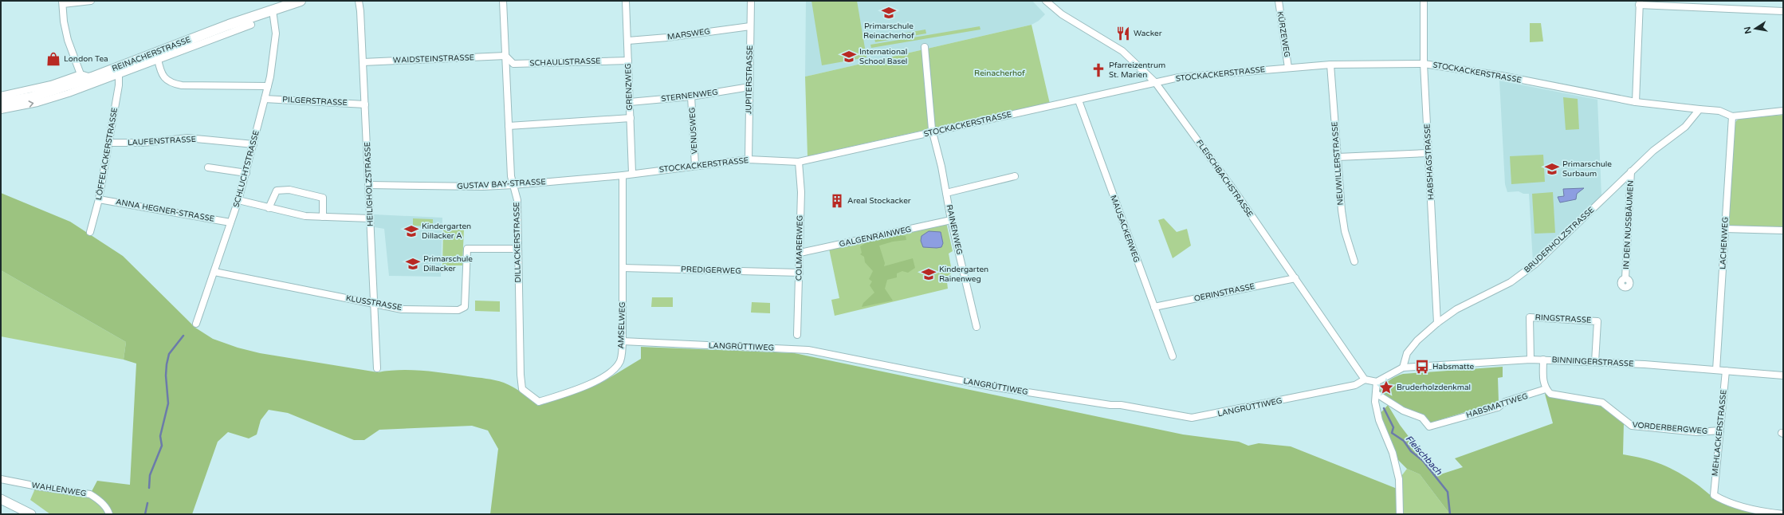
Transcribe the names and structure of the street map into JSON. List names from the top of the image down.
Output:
{
  "streets": {
    "main road": ["REINACHERSTRASSE"],
    "street": [
      "MARSWEG",
      "KÜRZEWEG",
      "WAIDSTEINSTRASSE",
      "SCHAULISTRASSE",
      "STOCKACKERSTRASSE",
      "JUPITERSTRASSE",
      "GRENZWEG",
      "STERNENWEG",
      "PILGERSTRASSE",
      "VENUSWEG",
      "LAUFENSTRASSE",
      "LÖFFELACKERSTRASSE",
      "HABSHAGSTRASSE",
      "NEUWILLERSTRASSE",
      "SCHLUCHTSTRASSE",
      "FLEISCHBACHSTRASSE",
      "HEILIGHOLZSTRASSE",
      "GUSTAV BAY-STRASSE",
      "ANNA HEGNER-STRASSE",
      "IN DEN NUSSBÄUMEN",
      "MAUSACKERWEG",
      "RAINENWEG",
      "GALGENRAINWEG",
      "BRUDERHOLZSTRASSE",
      "DILLACKERSTRASSE",
      "LACHENWEG",
      "COLMARERWEG",
      "PREDIGERWEG",
      "OERINSTRASSE",
      "KLUSSTRASSE",
      "RINGSTRASSE",
      "AMSELWEG",
      "LANGRÜTTIWEG",
      "BINNINGERSTRASSE",
      "HABSMATTWEG",
      "VORDERBERGWEG",
      "MEHLACKERSTRASSE",
      "WAHLENWEG"
    ]
  },
  "crossings": [
    ["MARSWEG", "JUPITERSTRASSE"],
    ["MARSWEG", "GRENZWEG"],
    ["KÜRZEWEG", "STOCKACKERSTRASSE"],
    ["REINACHERSTRASSE", "SCHLUCHTSTRASSE"],
    ["WAIDSTEINSTRASSE", "SCHAULISTRASSE"],
    ["WAIDSTEINSTRASSE", "HEILIGHOLZSTRASSE"],
    ["WAIDSTEINSTRASSE", "DILLACKERSTRASSE"],
    ["SCHAULISTRASSE", "GRENZWEG"],
    ["SCHAULISTRASSE", "DILLACKERSTRASSE"],
    ["STOCKACKERSTRASSE", "JUPITERSTRASSE"],
    ["STOCKACKERSTRASSE", "GRENZWEG"],
    ["STOCKACKERSTRASSE", "VENUSWEG"],
    ["STOCKACKERSTRASSE", "HABSHAGSTRASSE"],
    ["STOCKACKERSTRASSE", "NEUWILLERSTRASSE"],
    ["STOCKACKERSTRASSE", "FLEISCHBACHSTRASSE"],
    ["STOCKACKERSTRASSE", "GUSTAV BAY-STRASSE"],
    ["STOCKACKERSTRASSE", "MAUSACKERWEG"],
    ["STOCKACKERSTRASSE", "RAINENWEG"],
    ["STOCKACKERSTRASSE", "BRUDERHOLZSTRASSE"],
    ["STOCKACKERSTRASSE", "COLMARERWEG"],
    ["JUPITERSTRASSE", "STERNENWEG"],
    ["GRENZWEG", "STERNENWEG"],
    ["GRENZWEG", "GUSTAV BAY-STRASSE"],
    ["STERNENWEG", "VENUSWEG"],
    ["PILGERSTRASSE", "SCHLUCHTSTRASSE"],
    ["PILGERSTRASSE", "HEILIGHOLZSTRASSE"],
    ["LAUFENSTRASSE", "LÖFFELACKERSTRASSE"],
    ["LAUFENSTRASSE", "SCHLUCHTSTRASSE"],
    ["LÖFFELACKERSTRASSE", "ANNA HEGNER-STRASSE"],
    ["HABSHAGSTRASSE", "BRUDERHOLZSTRASSE"],
    ["SCHLUCHTSTRASSE", "ANNA HEGNER-STRASSE"],
    ["SCHLUCHTSTRASSE", "KLUSSTRASSE"],
    ["FLEISCHBACHSTRASSE", "OERINSTRASSE"],
    ["FLEISCHBACHSTRASSE", "LANGRÜTTIWEG"],
    ["HEILIGHOLZSTRASSE", "GUSTAV BAY-STRASSE"],
    ["HEILIGHOLZSTRASSE", "KLUSSTRASSE"],
    ["GUSTAV BAY-STRASSE", "DILLACKERSTRASSE"],
    ["GUSTAV BAY-STRASSE", "AMSELWEG"],
    ["IN DEN NUSSBÄUMEN", "BRUDERHOLZSTRASSE"],
    ["MAUSACKERWEG", "OERINSTRASSE"],
    ["RAINENWEG", "GALGENRAINWEG"],
    ["GALGENRAINWEG", "COLMARERWEG"],
    ["BRUDERHOLZSTRASSE", "BINNINGERSTRASSE"],
    ["DILLACKERSTRASSE", "KLUSSTRASSE"],
    ["DILLACKERSTRASSE", "AMSELWEG"],
    ["LACHENWEG", "BINNINGERSTRASSE"],
    ["COLMARERWEG", "PREDIGERWEG"],
    ["PREDIGERWEG", "AMSELWEG"],
    ["RINGSTRASSE", "BINNINGERSTRASSE"],
    ["AMSELWEG", "LANGRÜTTIWEG"],
    ["BINNINGERSTRASSE", "MEHLACKERSTRASSE"],
    ["HABSMATTWEG", "VORDERBERGWEG"],
    ["VORDERBERGWEG", "MEHLACKERSTRASSE"]
  ],
  "water": ["Fleischbach"],
  "parks": ["Reinacherhof"],
  "places": {
    "school or university": [
      "Primarschule Reinacherhof",
      "International School Basel",
      "Primarschule Surbaum",
      "Kindergarten Dillacker A",
      "Primarschule Dillacker",
      "Kindergarten Rainenweg"
    ],
    "restaurant": ["Wacker"],
    "shop": ["London Tea"],
    "church": ["Pfarreizentrum St. Marien"],
    "building": ["Areal Stockacker"],
    "bus stop": ["Habsmatte"],
    "place": ["Bruderholzdenkmal"]
  },
  "north": "left"
}
